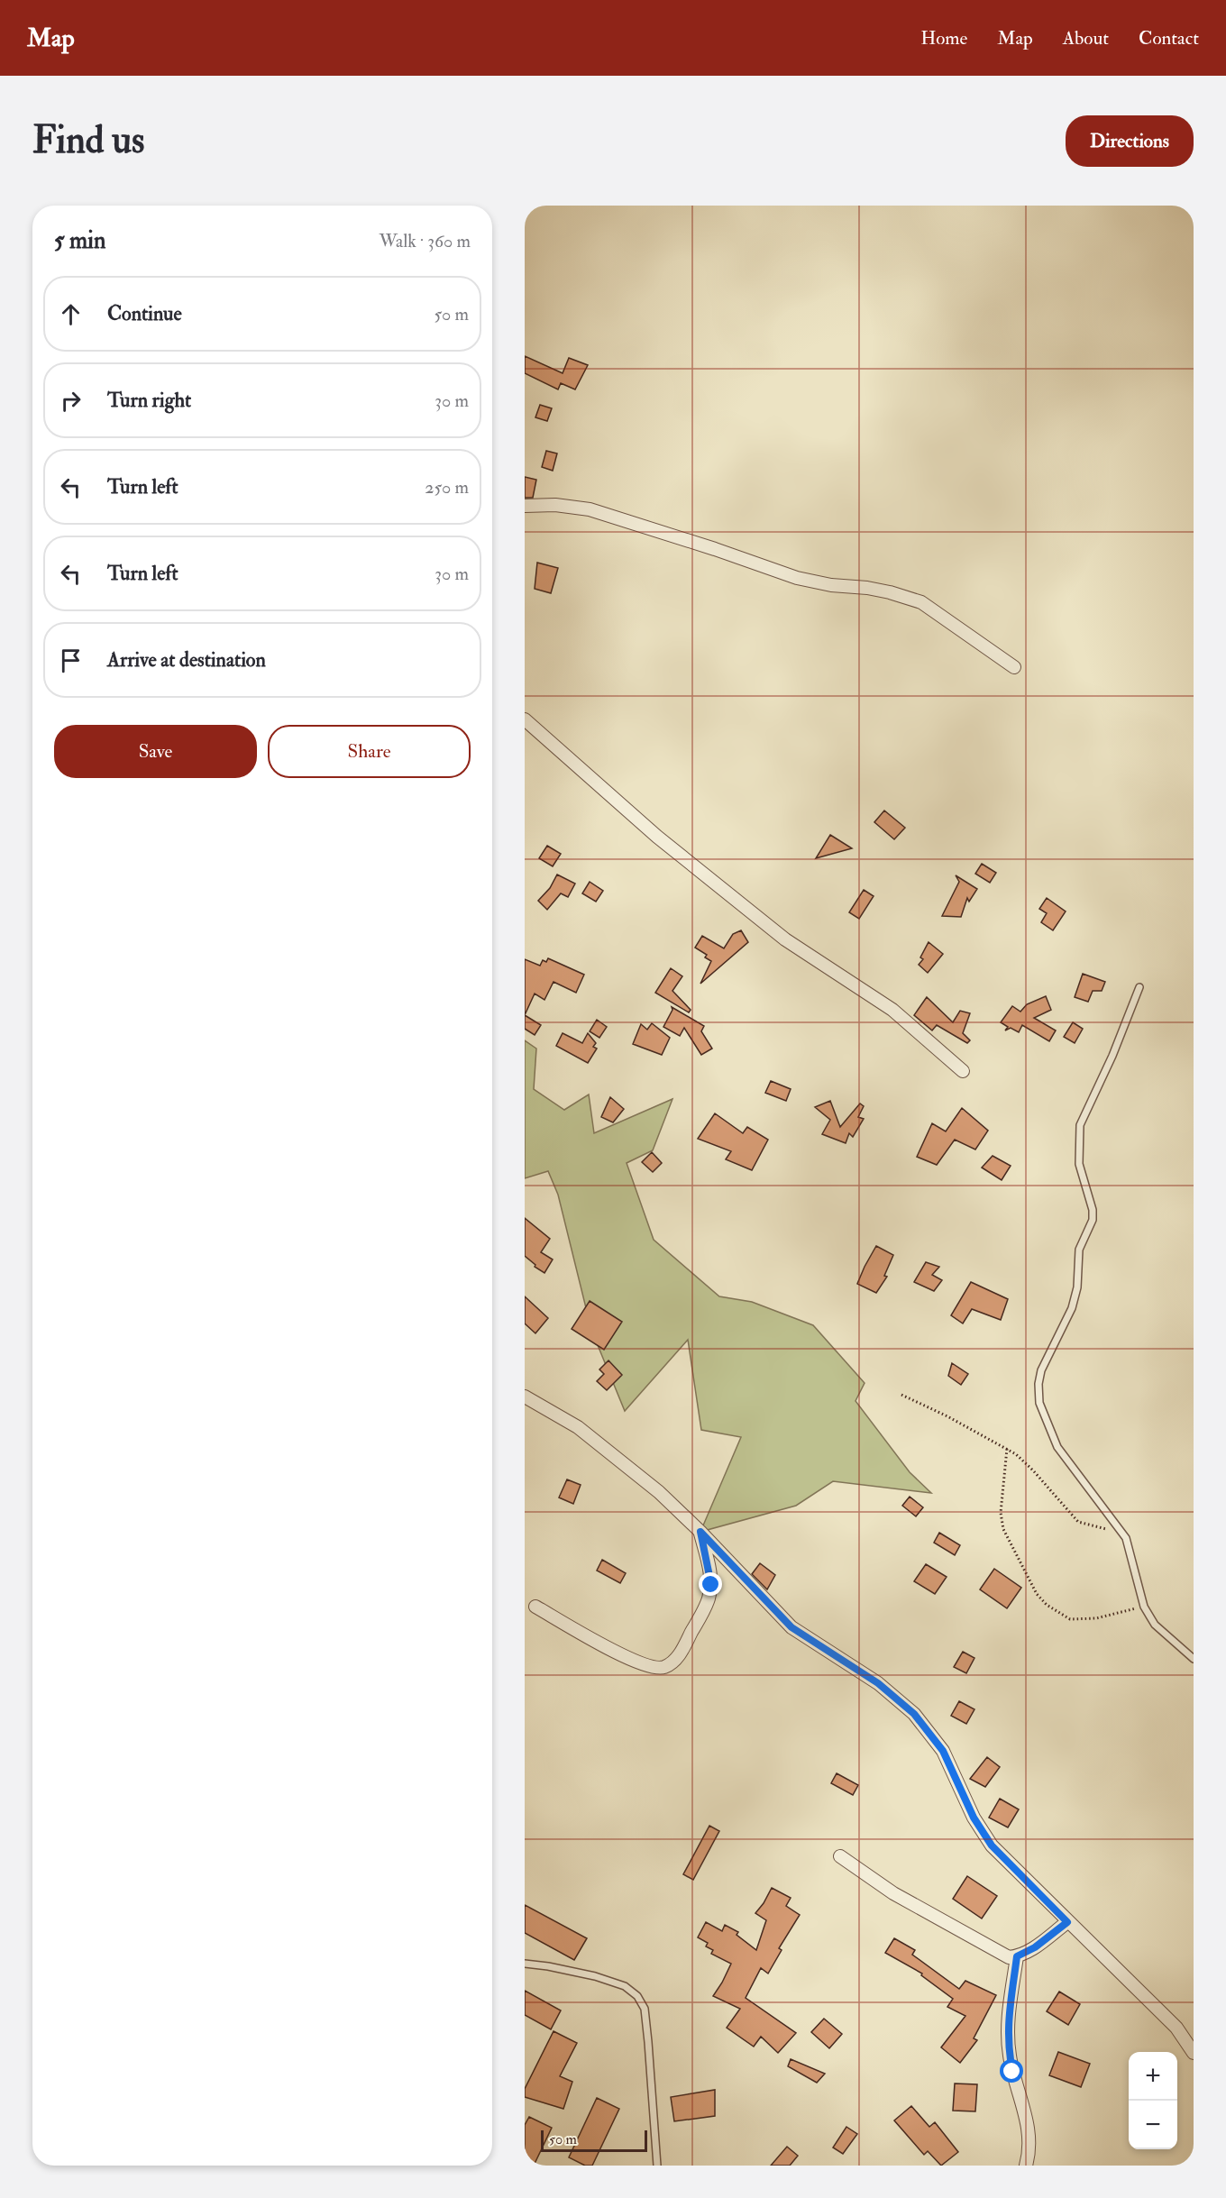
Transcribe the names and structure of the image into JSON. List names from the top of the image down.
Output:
{
  "scale_bar": "50 m",
  "page": {
    "header": "Map",
    "nav": [
      "Home",
      "Map",
      "About",
      "Contact"
    ],
    "buttons": [
      "Directions",
      ["Save", "Share"]
    ],
    "title": "Find us",
    "heading": ["5 min", "Walk · 360 m"],
    "list": [
      ["Continue", "50 m"],
      ["Turn right", "30 m"],
      ["Turn left", "250 m"],
      ["Turn left", "30 m"],
      "Arrive at destination"
    ],
    "map_buttons": ["+", "−"],
    "scale": "50 m"
  }
}
